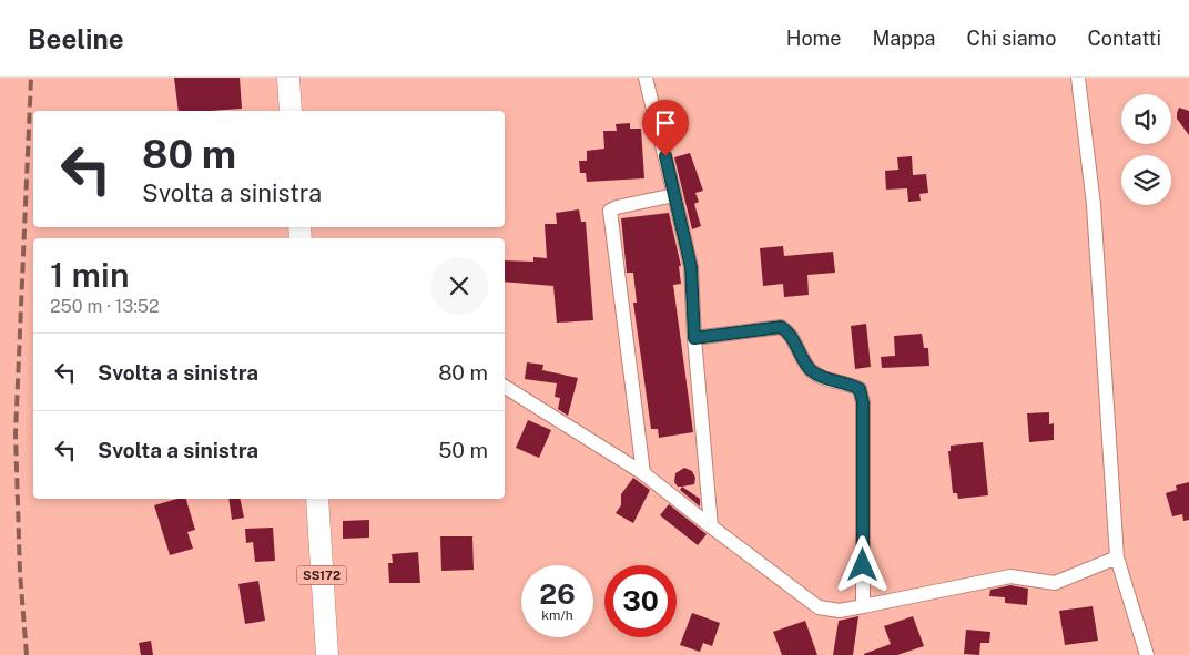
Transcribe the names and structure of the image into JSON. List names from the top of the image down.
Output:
{
  "streets": {
    "main road": ["SS172"]
  },
  "page": {
    "header": "Beeline",
    "nav": [
      "Home",
      "Mappa",
      "Chi siamo",
      "Contatti"
    ],
    "turn": ["80 m", "Svolta a sinistra"],
    "heading": ["1 min", "250 m · 13:52"],
    "list": [
      {
        "name": "Svolta a sinistra",
        "value": "80 m"
      },
      {
        "name": "Svolta a sinistra",
        "value": "50 m"
      }
    ],
    "speed": "26 km/h",
    "limit": "30"
  }
}
